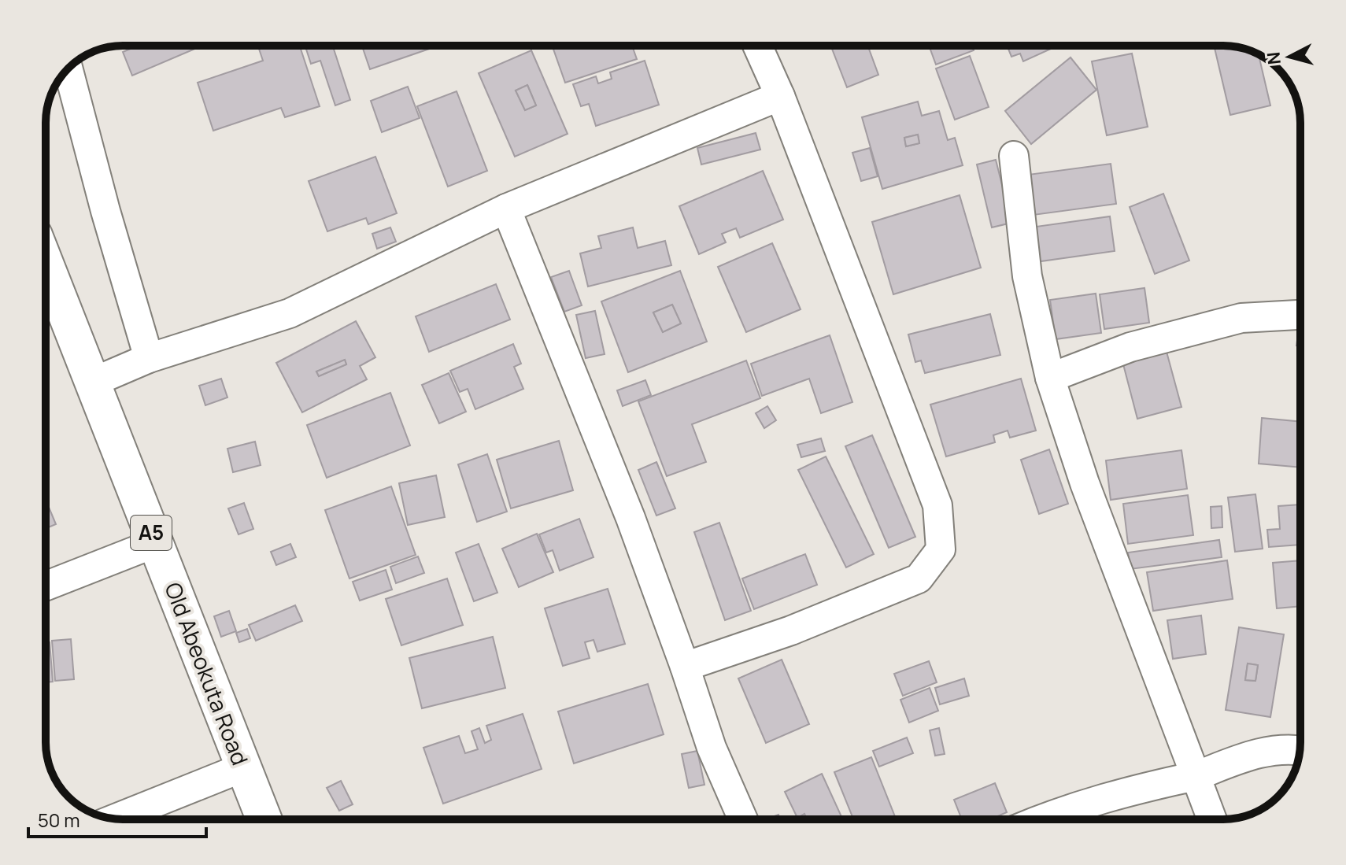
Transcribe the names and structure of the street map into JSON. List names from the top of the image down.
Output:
{
  "streets": {
    "highway": ["A5", "Old Abeokuta Road"]
  },
  "scale_bar": "50 m",
  "north": "left"
}
